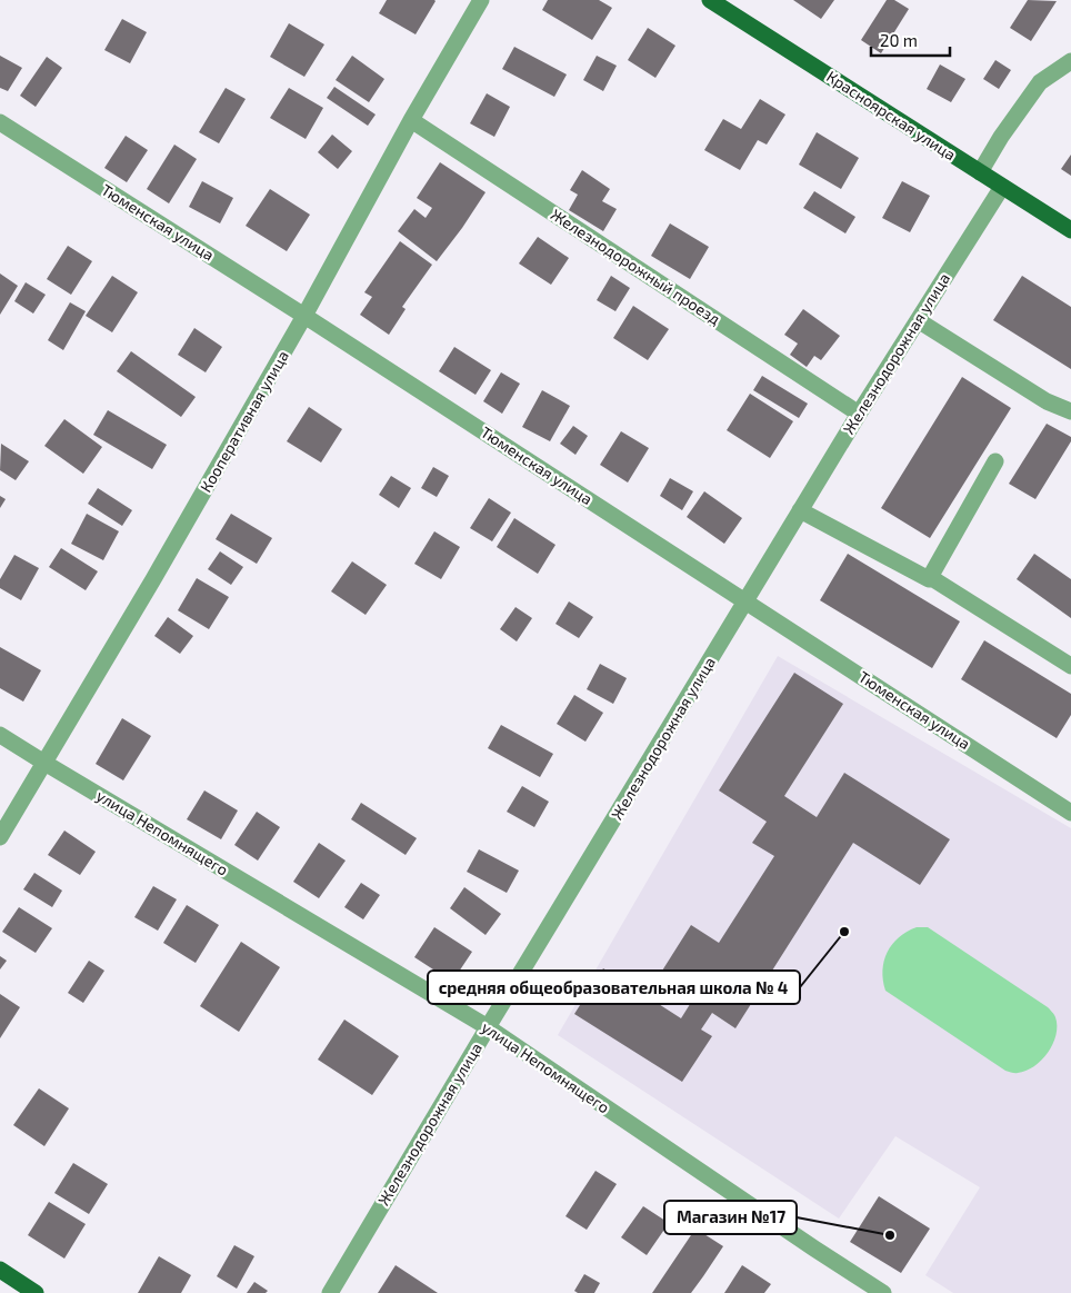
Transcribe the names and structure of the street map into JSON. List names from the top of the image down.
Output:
{
  "streets": {
    "main road": ["Красноярская улица"],
    "street": [
      "Тюменская улица",
      "Железнодорожный проезд",
      "Железнодорожная улица",
      "Кооперативная улица",
      "улица Непомнящего"
    ]
  },
  "crossings": [
    ["Красноярская улица", "Железнодорожная улица"],
    ["Тюменская улица", "Железнодорожная улица"],
    ["Тюменская улица", "Кооперативная улица"],
    ["Железнодорожный проезд", "Железнодорожная улица"],
    ["Железнодорожный проезд", "Кооперативная улица"],
    ["Железнодорожная улица", "улица Непомнящего"],
    ["Кооперативная улица", "улица Непомнящего"]
  ],
  "places": ["средняя общеобразовательная школа № 4", "Магазин №17"],
  "scale_bar": "20 m"
}
